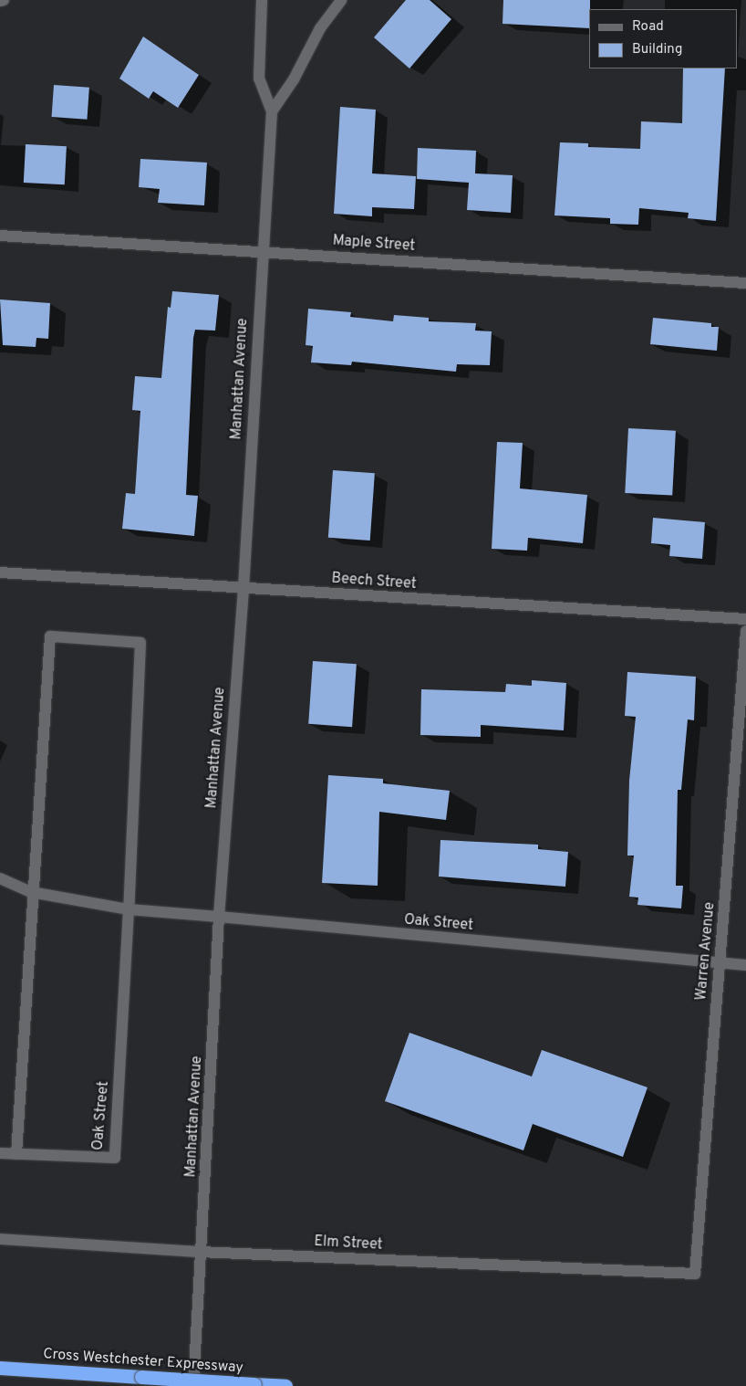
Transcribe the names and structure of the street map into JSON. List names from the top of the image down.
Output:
{
  "streets": {
    "highway": ["Cross Westchester Expressway"],
    "street": [
      "Maple Street",
      "Manhattan Avenue",
      "Beech Street",
      "Oak Street",
      "Warren Avenue",
      "Elm Street"
    ]
  },
  "crossings": [
    ["Maple Street", "Manhattan Avenue"],
    ["Manhattan Avenue", "Beech Street"],
    ["Manhattan Avenue", "Oak Street"],
    ["Manhattan Avenue", "Elm Street"],
    ["Oak Street", "Warren Avenue"],
    ["Warren Avenue", "Elm Street"]
  ],
  "legend": ["Road", "Building"]
}
